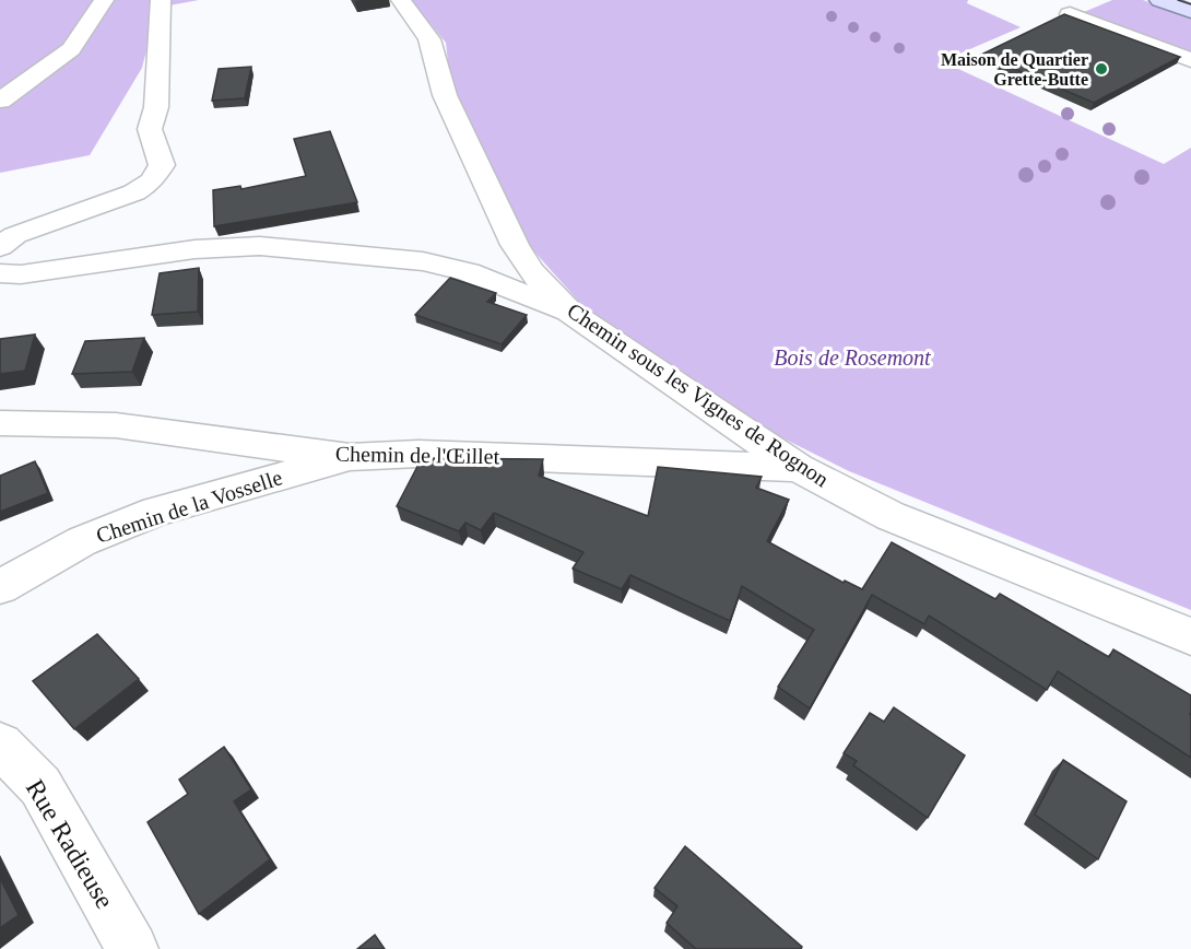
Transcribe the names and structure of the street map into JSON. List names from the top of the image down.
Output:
{
  "streets": {
    "street": [
      "Chemin sous les Vignes de Rognon",
      "Chemin de l'Œillet",
      "Chemin de la Vosselle",
      "Rue Radieuse"
    ]
  },
  "crossings": [
    ["Chemin sous les Vignes de Rognon", "Chemin de l'Œillet"],
    ["Chemin de l'Œillet", "Chemin de la Vosselle"]
  ],
  "parks": ["Bois de Rosemont"],
  "places": ["Maison de Quartier Grette-Butte"]
}
